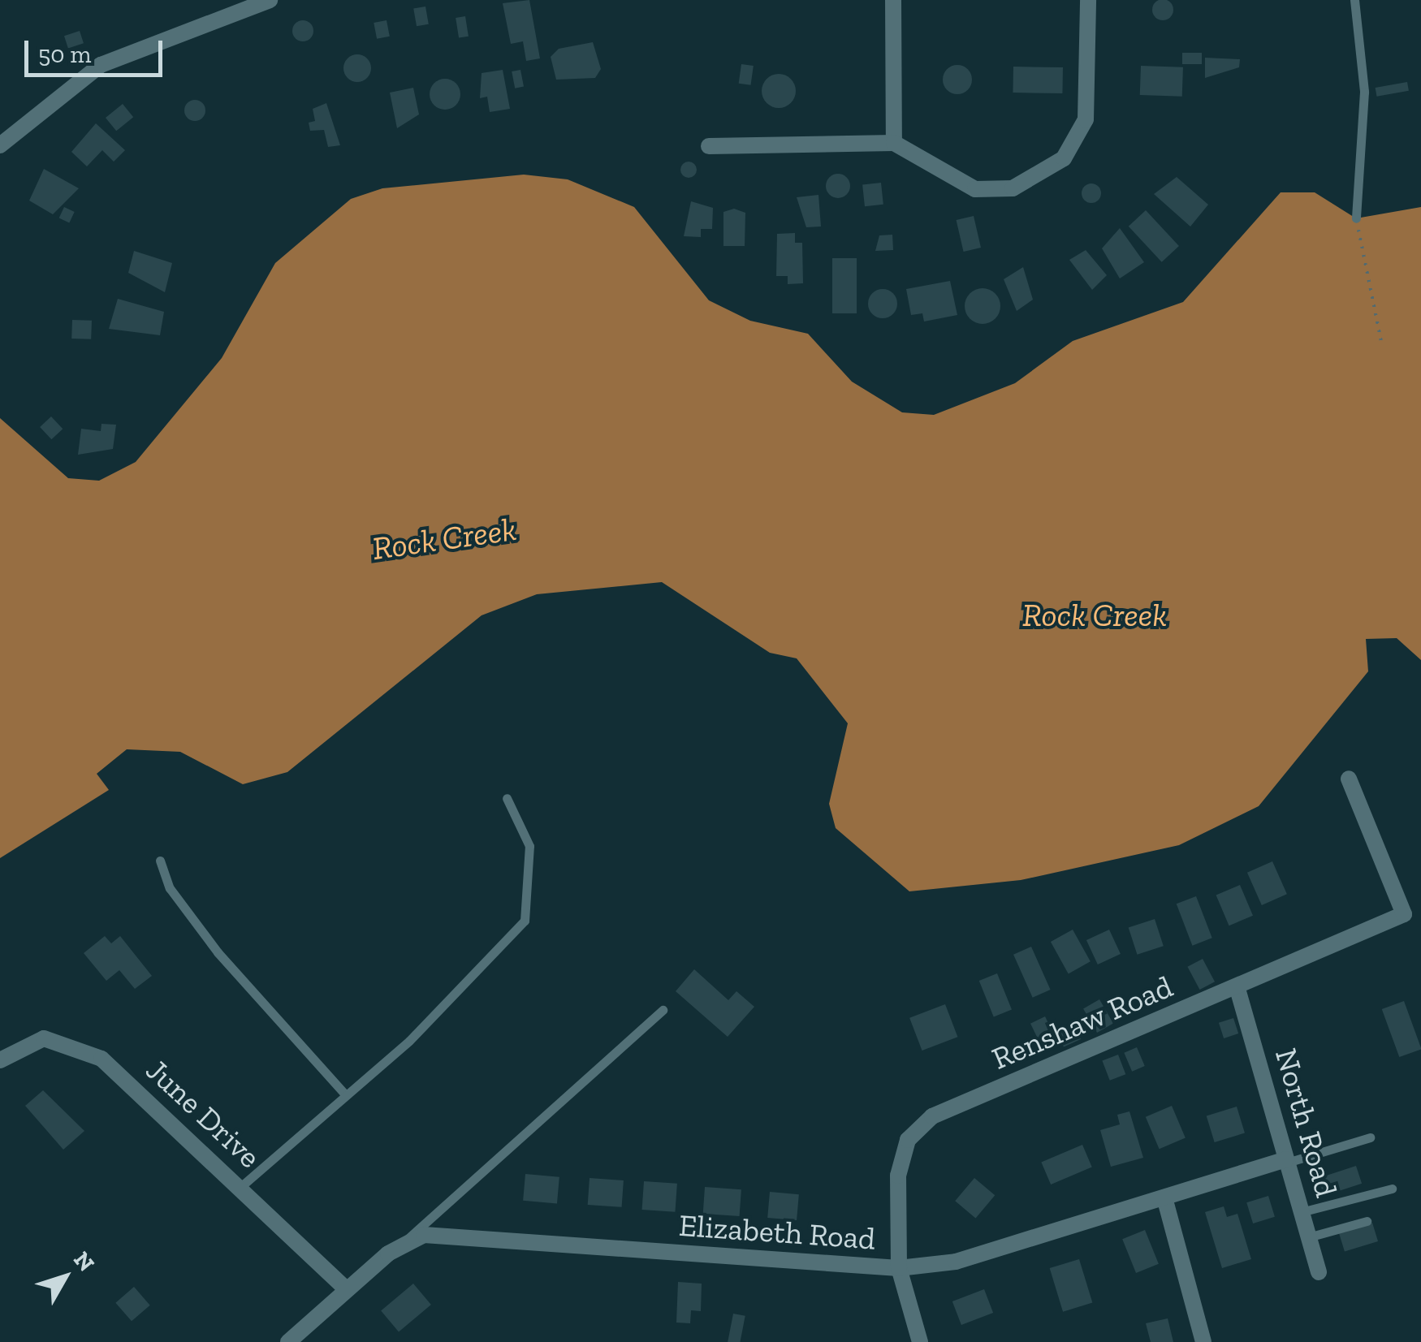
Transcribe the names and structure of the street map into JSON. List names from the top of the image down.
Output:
{
  "streets": {
    "street": [
      "Renshaw Road",
      "June Drive",
      "North Road",
      "Elizabeth Road"
    ]
  },
  "crossings": [
    ["Renshaw Road", "North Road"],
    ["Renshaw Road", "Elizabeth Road"],
    ["North Road", "Elizabeth Road"]
  ],
  "water": ["Rock Creek"],
  "scale_bar": "50 m",
  "north": "top right"
}
